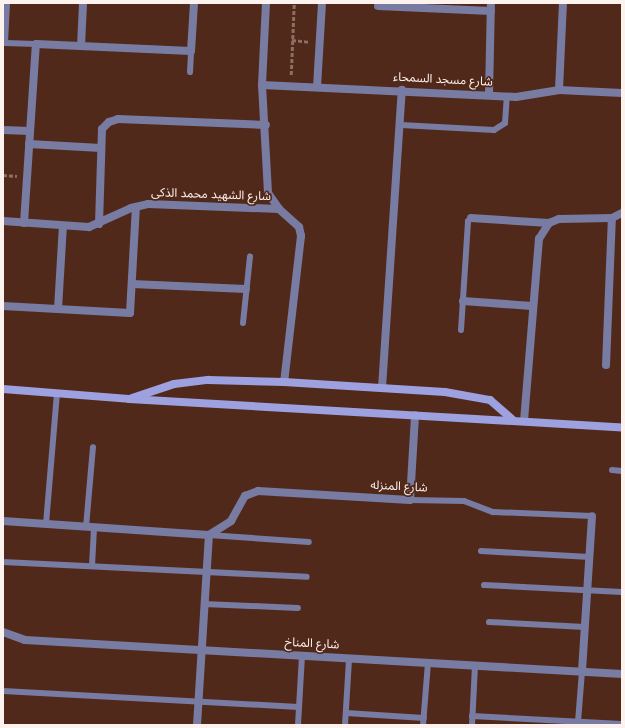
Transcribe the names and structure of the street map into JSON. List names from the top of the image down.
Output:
{
  "streets": {
    "street": [
      "شارع مسجد السمحاء",
      "شارع الشهيد محمد الذكى",
      "شارع المنزله",
      "شارع المناخ"
    ]
  },
  "crossings": [
    ["شارع المنزله", "شارع المناخ"]
  ]
}
